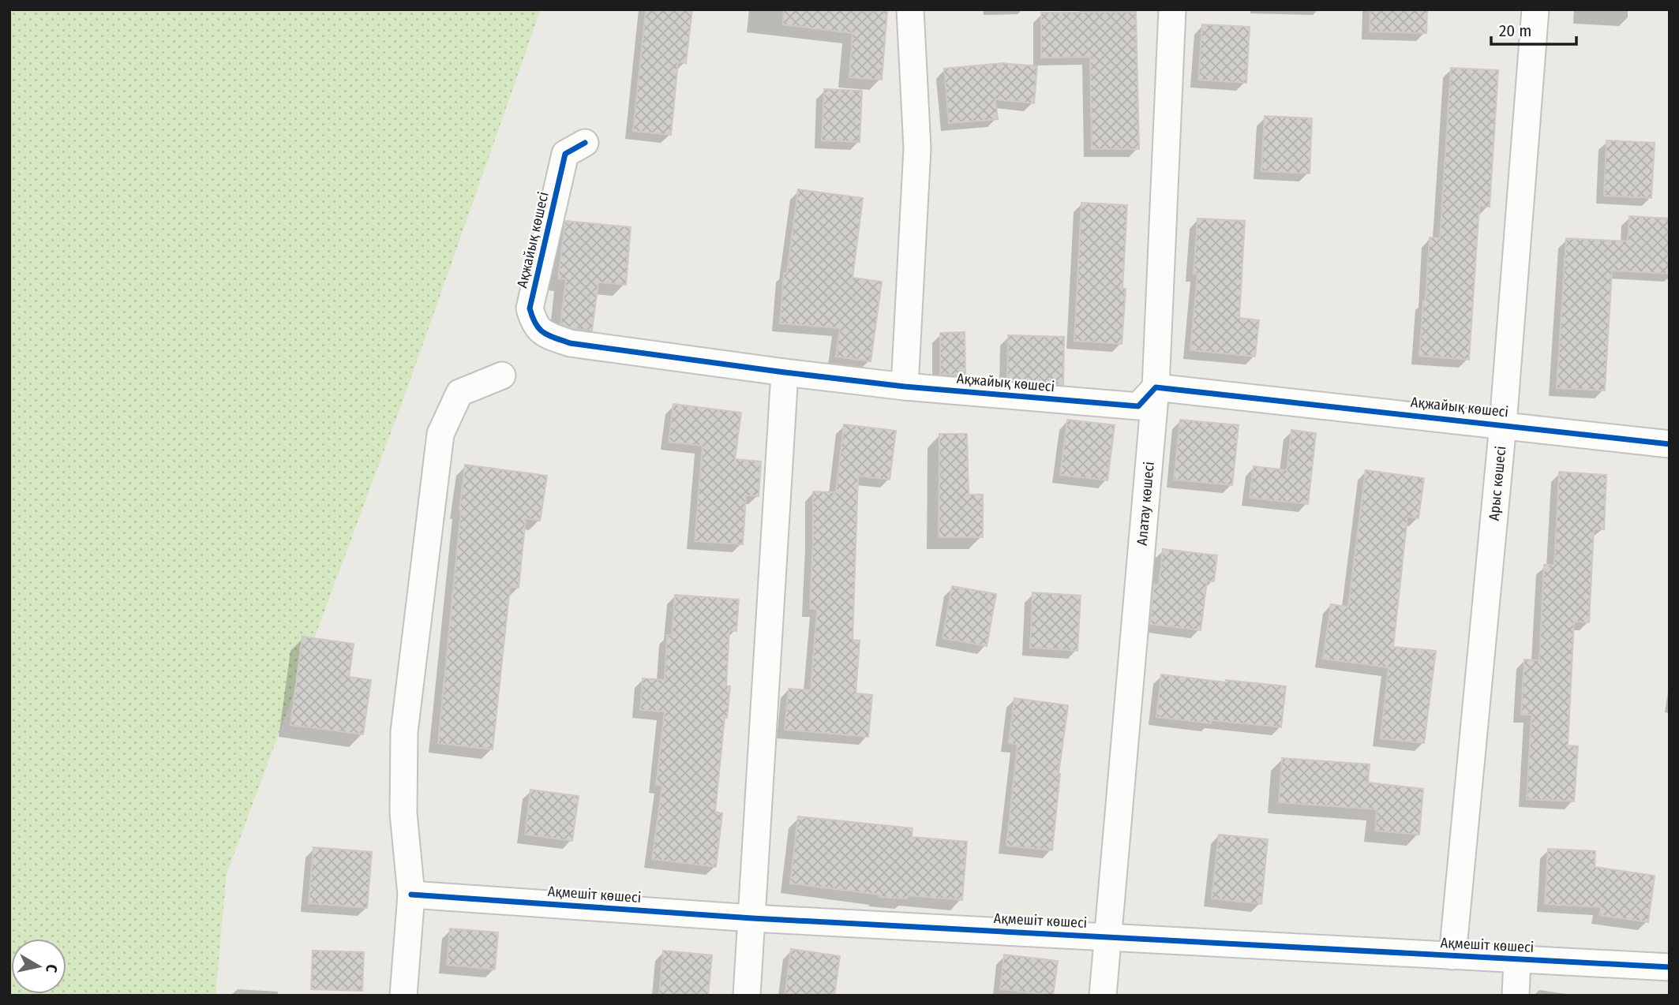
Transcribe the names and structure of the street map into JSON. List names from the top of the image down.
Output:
{
  "streets": {
    "street": [
      "Ақжайық көшесі",
      "Арыс көшесі",
      "Алатау көшесі",
      "Ақмешіт көшесі"
    ]
  },
  "crossings": [
    ["Ақжайық көшесі", "Арыс көшесі"],
    ["Ақжайық көшесі", "Алатау көшесі"],
    ["Арыс көшесі", "Ақмешіт көшесі"],
    ["Алатау көшесі", "Ақмешіт көшесі"]
  ],
  "scale_bar": "20 m",
  "north": "right"
}
